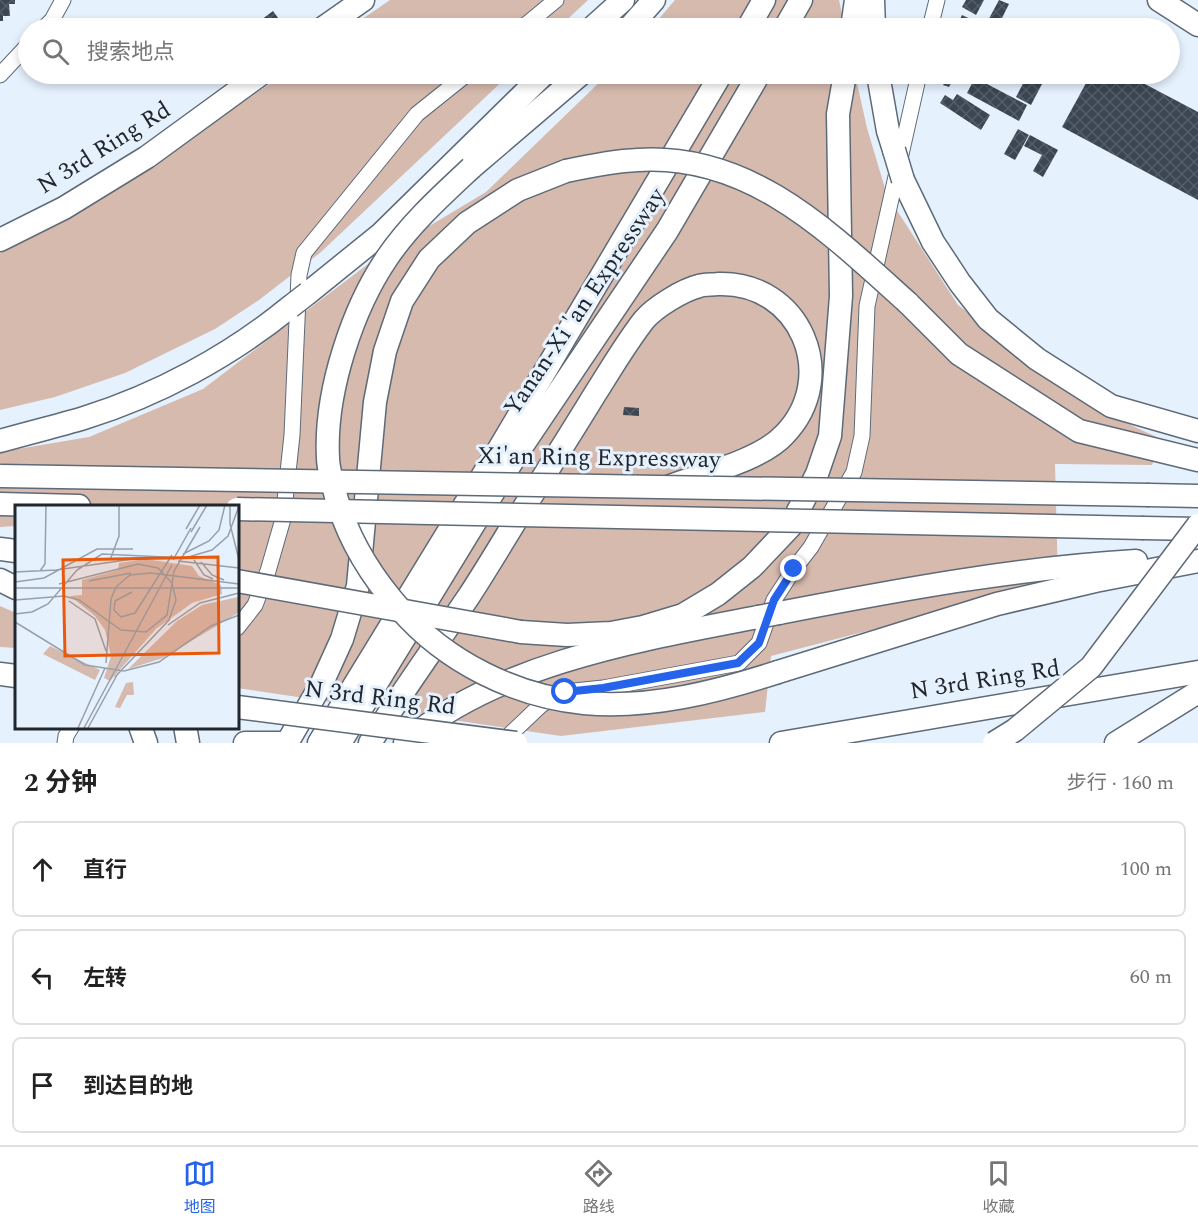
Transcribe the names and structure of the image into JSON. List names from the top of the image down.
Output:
{
  "streets": {
    "highway": ["N 3rd Ring Rd", "Yanan-Xi 'an Expressway", "Xi'an Ring Expressway"]
  },
  "page": {
    "search": "搜索地点",
    "heading": ["2 分钟", "步行 · 160 m"],
    "list": [
      ["直行", "100 m"],
      ["左转", "60 m"],
      "到达目的地"
    ],
    "nav": ["地图", "路线", "收藏"]
  }
}
